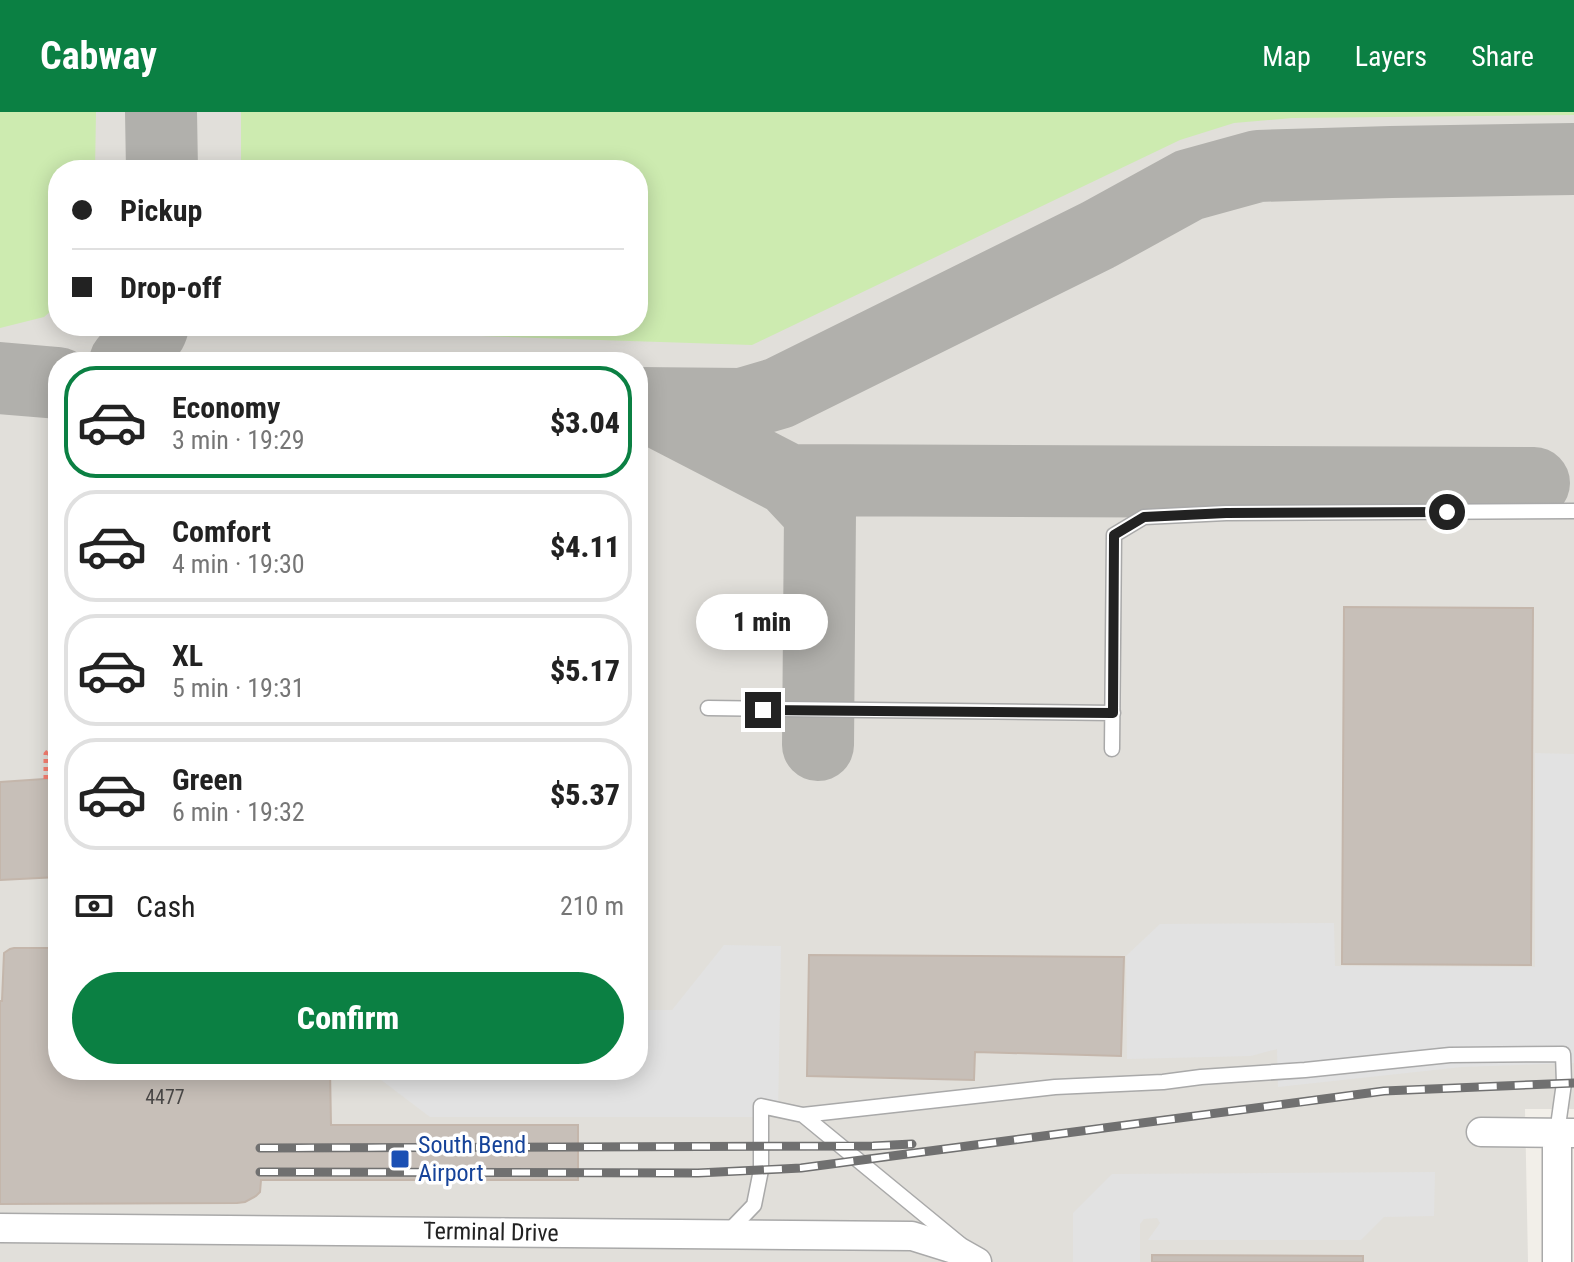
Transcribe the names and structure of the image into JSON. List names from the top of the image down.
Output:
{
  "streets": {
    "street": ["Terminal Drive"]
  },
  "places": {
    "transit": ["South Bend Airport"]
  },
  "house_numbers": ["4477"],
  "page": {
    "header": "Cabway",
    "nav": ["Map", "Layers", "Share"],
    "banner": ["Pickup", "Drop-off"],
    "list": [
      {
        "name": "Economy",
        "note": "3 min · 19:29",
        "value": "$3.04"
      },
      {
        "name": "Comfort",
        "note": "4 min · 19:30",
        "value": "$4.11"
      },
      {
        "name": "XL",
        "note": "5 min · 19:31",
        "value": "$5.17"
      },
      {
        "name": "Green",
        "note": "6 min · 19:32",
        "value": "$5.37"
      }
    ],
    "bubble": "1 min",
    "pay": ["Cash", "210 m"],
    "buttons": "Confirm"
  }
}
